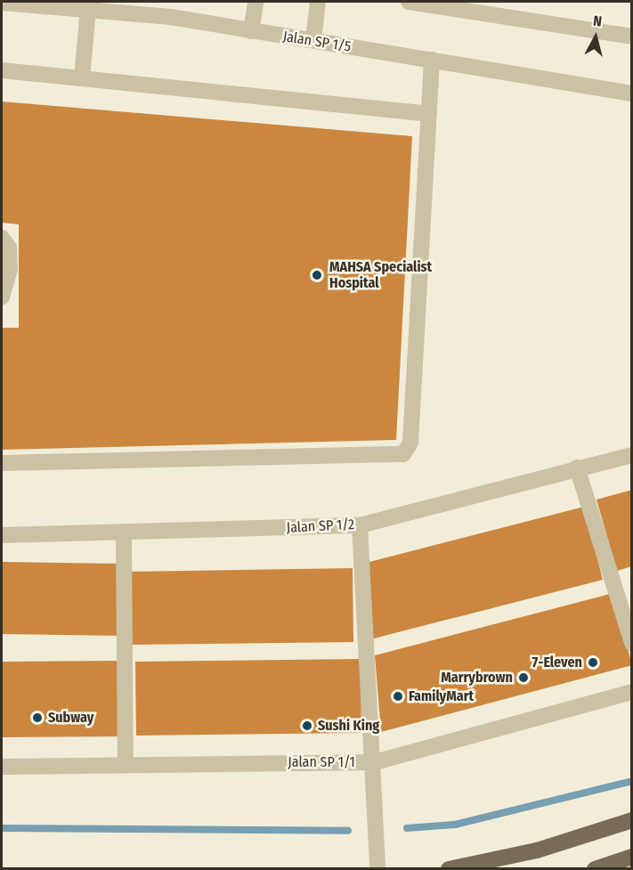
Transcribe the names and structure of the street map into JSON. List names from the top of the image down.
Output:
{
  "streets": {
    "street": ["Jalan SP 1/5", "Jalan SP 1/2", "Jalan SP 1/1"]
  },
  "places": [
    "MAHSA Specialist Hospital",
    "7-Eleven",
    "Marrybrown",
    "FamilyMart",
    "Subway",
    "Sushi King"
  ],
  "north": "top"
}
